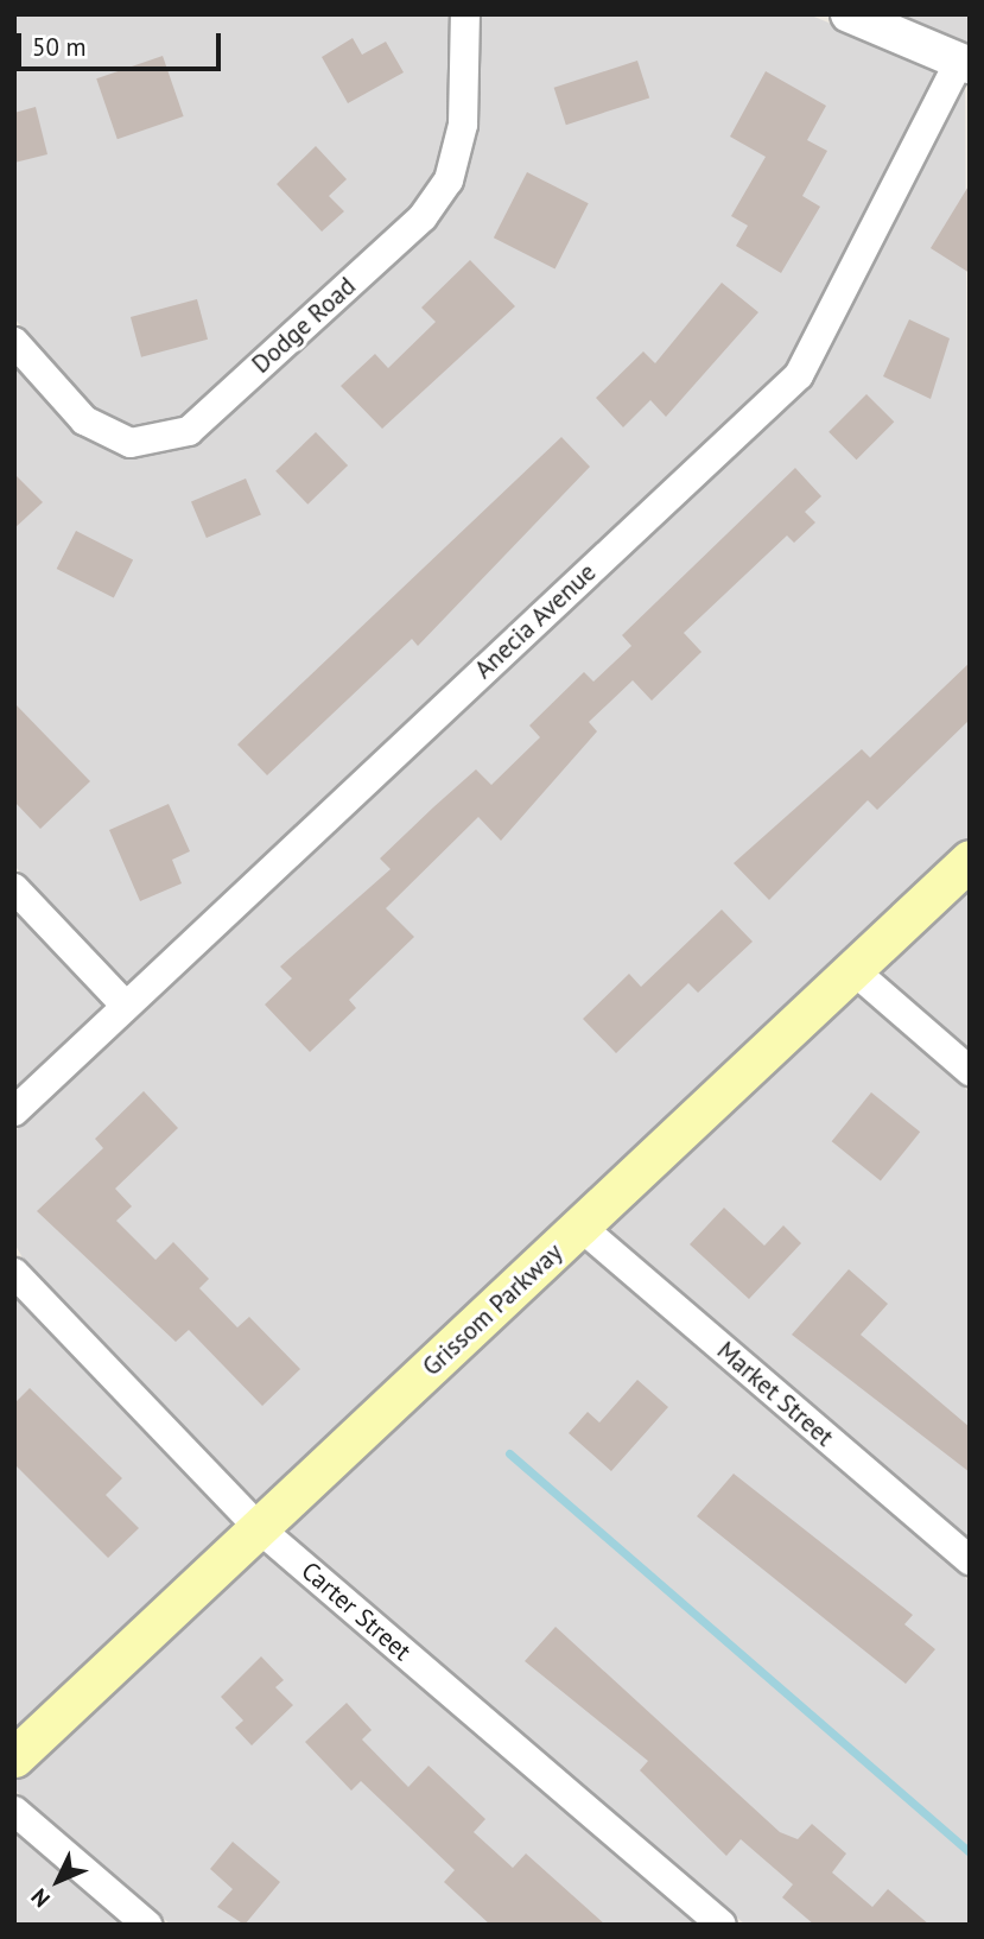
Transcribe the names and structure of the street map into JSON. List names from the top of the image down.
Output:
{
  "streets": {
    "main road": ["Grissom Parkway"],
    "street": [
      "Dodge Road",
      "Anecia Avenue",
      "Market Street",
      "Carter Street"
    ]
  },
  "crossings": [
    ["Grissom Parkway", "Market Street"],
    ["Grissom Parkway", "Carter Street"]
  ],
  "scale_bar": "50 m",
  "north": "bottom left"
}
